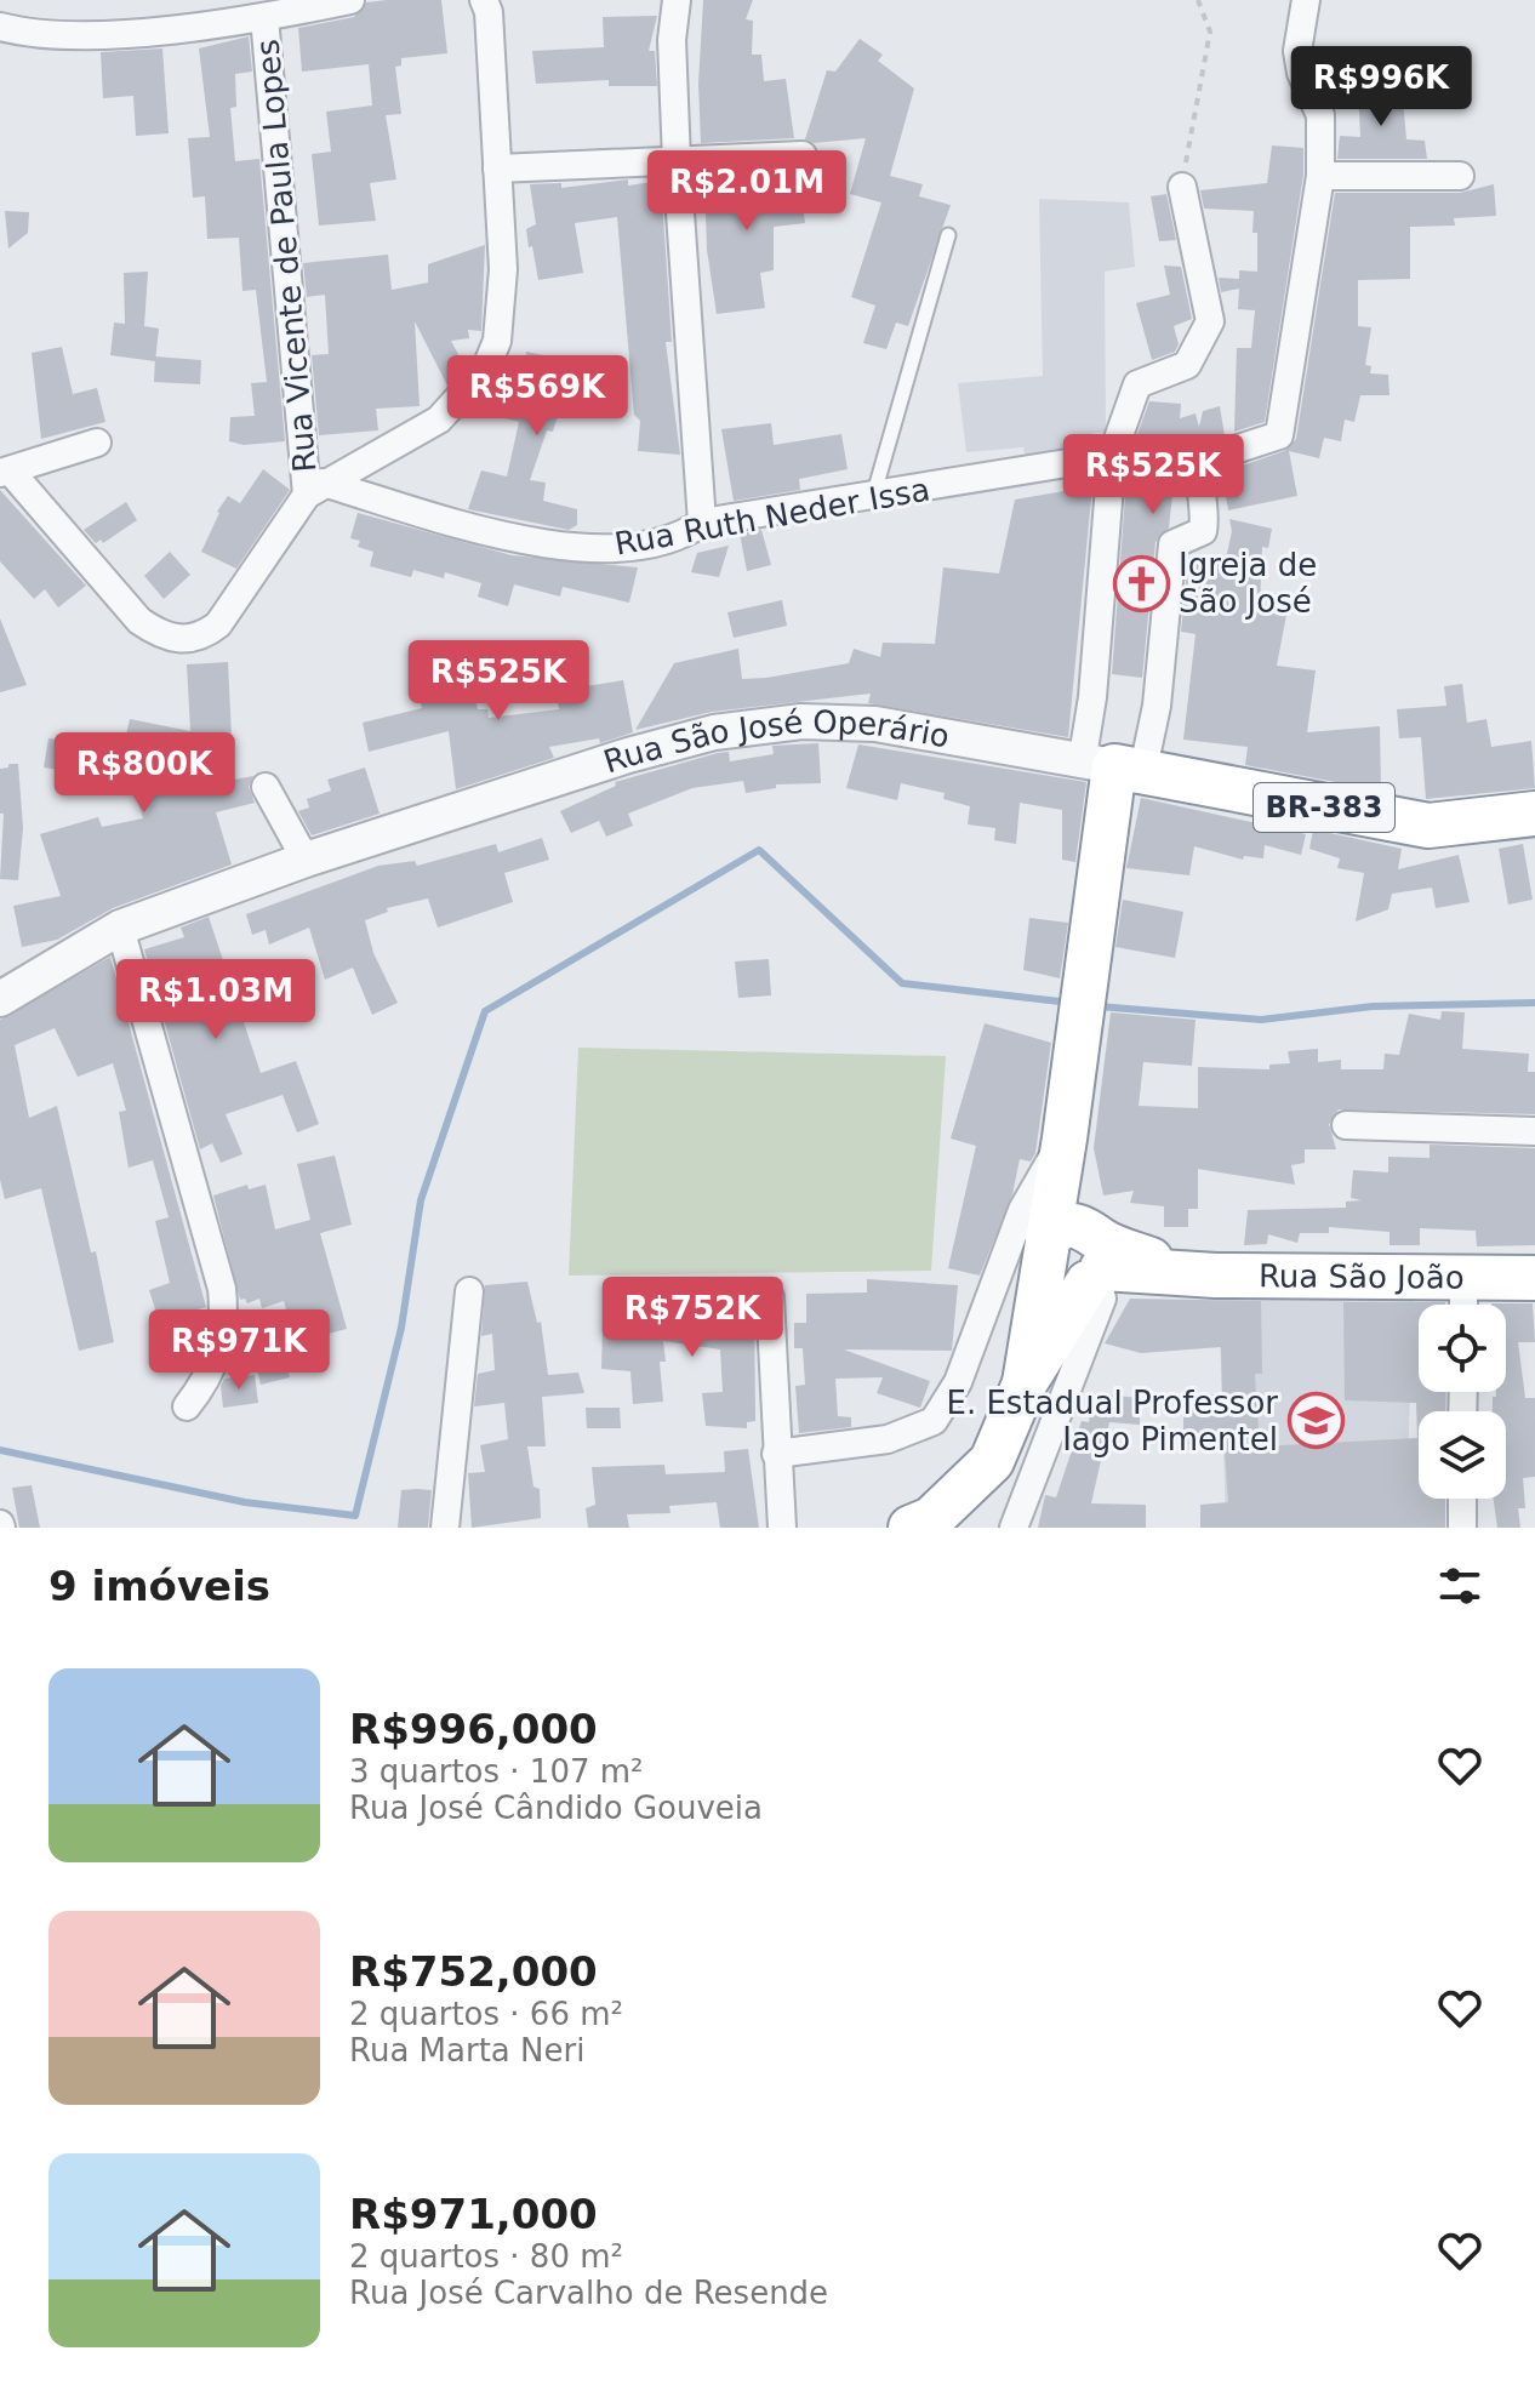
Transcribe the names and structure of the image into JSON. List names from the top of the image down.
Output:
{
  "streets": {
    "highway": ["Rua São José Operário", "BR-383", "Rua São João"],
    "street": ["Rua Vicente de Paula Lopes", "Rua Ruth Neder Issa"]
  },
  "crossings": [
    ["Rua Vicente de Paula Lopes", "Rua Ruth Neder Issa"]
  ],
  "places": {
    "church": ["Igreja de São José"],
    "school or university": ["E. Estadual Professor Iago Pimentel"]
  },
  "page": {
    "price": [
      "R$996K",
      "R$2.01M",
      "R$569K",
      "R$525K",
      "R$525K",
      "R$800K",
      "R$1.03M",
      "R$752K",
      "R$971K"
    ],
    "heading": "9 imóveis",
    "list": [
      {
        "name": "R$996,000",
        "note": "3 quartos · 107 m² · Rua José Cândido Gouveia"
      },
      {
        "name": "R$752,000",
        "note": "2 quartos · 66 m² · Rua Marta Neri"
      },
      {
        "name": "R$971,000",
        "note": "2 quartos · 80 m² · Rua José Carvalho de Resende"
      }
    ]
  }
}
